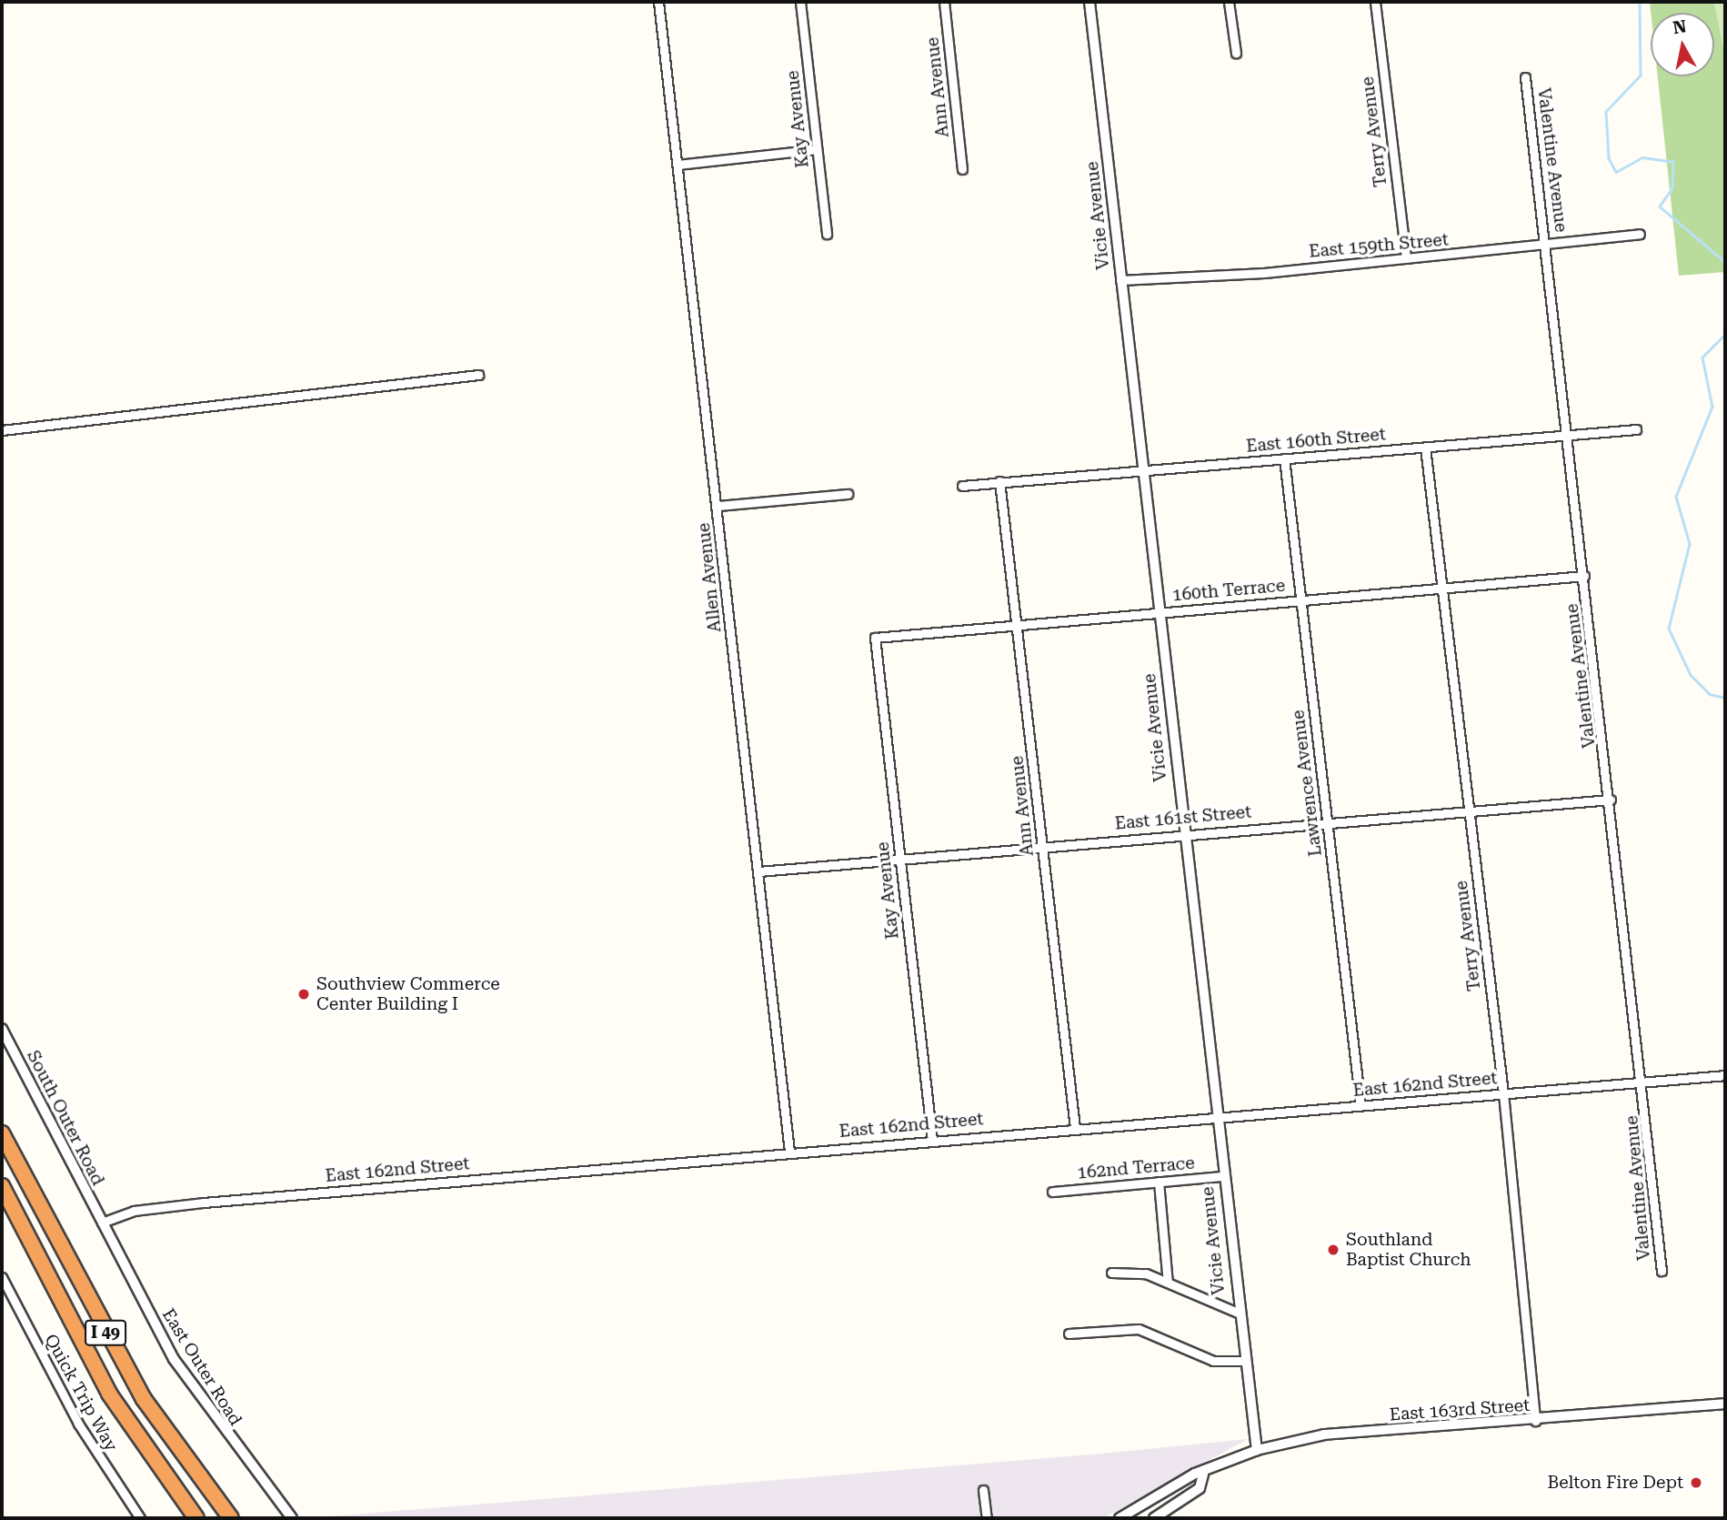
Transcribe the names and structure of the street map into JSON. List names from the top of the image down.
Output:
{
  "streets": {
    "highway": ["I 49"],
    "street": [
      "Ann Avenue",
      "Kay Avenue",
      "Terry Avenue",
      "Valentine Avenue",
      "Vicie Avenue",
      "East 159th Street",
      "East 160th Street",
      "Allen Avenue",
      "160th Terrace",
      "Lawrence Avenue",
      "East 161st Street",
      "East 162nd Street",
      "South Outer Road",
      "162nd Terrace",
      "East Outer Road",
      "Quick Trip Way",
      "East 163rd Street"
    ]
  },
  "crossings": [
    ["Ann Avenue", "East 160th Street"],
    ["Ann Avenue", "160th Terrace"],
    ["Ann Avenue", "East 161st Street"],
    ["Ann Avenue", "East 162nd Street"],
    ["Kay Avenue", "160th Terrace"],
    ["Kay Avenue", "East 161st Street"],
    ["Kay Avenue", "East 162nd Street"],
    ["Terry Avenue", "East 159th Street"],
    ["Terry Avenue", "East 160th Street"],
    ["Terry Avenue", "160th Terrace"],
    ["Terry Avenue", "East 161st Street"],
    ["Terry Avenue", "East 162nd Street"],
    ["Terry Avenue", "East 163rd Street"],
    ["Valentine Avenue", "East 159th Street"],
    ["Valentine Avenue", "East 160th Street"],
    ["Valentine Avenue", "160th Terrace"],
    ["Valentine Avenue", "East 161st Street"],
    ["Valentine Avenue", "East 162nd Street"],
    ["Vicie Avenue", "East 159th Street"],
    ["Vicie Avenue", "East 160th Street"],
    ["Vicie Avenue", "160th Terrace"],
    ["Vicie Avenue", "East 161st Street"],
    ["Vicie Avenue", "East 162nd Street"],
    ["Vicie Avenue", "162nd Terrace"],
    ["Vicie Avenue", "East 163rd Street"],
    ["East 160th Street", "Lawrence Avenue"],
    ["Allen Avenue", "East 161st Street"],
    ["Allen Avenue", "East 162nd Street"],
    ["160th Terrace", "Lawrence Avenue"],
    ["Lawrence Avenue", "East 161st Street"],
    ["Lawrence Avenue", "East 162nd Street"],
    ["East 162nd Street", "South Outer Road"],
    ["East 162nd Street", "East Outer Road"],
    ["South Outer Road", "East Outer Road"]
  ],
  "places": ["Southview Commerce Center Building I", "Southland Baptist Church", "Belton Fire Dept"],
  "north": "top"
}
